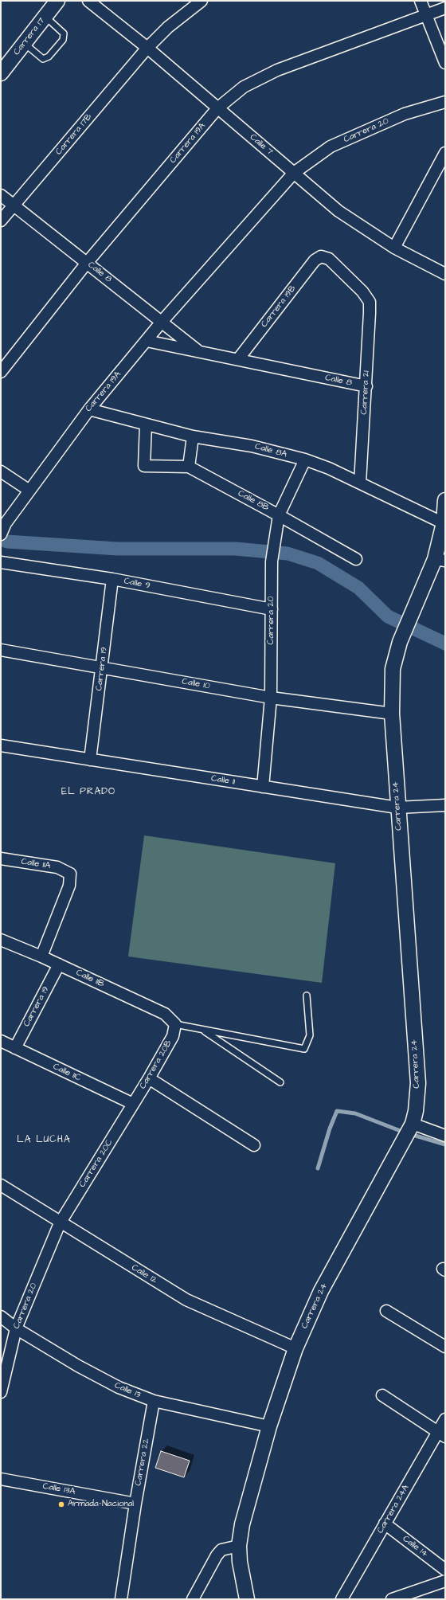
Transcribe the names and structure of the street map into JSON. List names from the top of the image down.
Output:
{
  "streets": {
    "street": [
      "Carrera 17",
      "Carrera 20",
      "Carrera 17B",
      "Carrera 19A",
      "Calle 7",
      "Calle 8",
      "Carrera 19B",
      "Carrera 21",
      "Calle 8A",
      "Calle 8B",
      "Calle 9",
      "Carrera 19",
      "Calle 10",
      "Calle 11",
      "Carrera 24",
      "Calle 11A",
      "Calle 11B",
      "Carrera 20B",
      "Calle 11C",
      "Carrera 20C",
      "Calle 12",
      "Calle 13",
      "Carrera 22",
      "Calle 13A",
      "Carrera 24A",
      "Calle 14"
    ]
  },
  "crossings": [
    ["Carrera 20", "Carrera 19A"],
    ["Carrera 20", "Calle 7"],
    ["Carrera 20", "Calle 8A"],
    ["Carrera 20", "Calle 8B"],
    ["Carrera 20", "Calle 9"],
    ["Carrera 20", "Calle 10"],
    ["Carrera 20", "Calle 11"],
    ["Carrera 20", "Carrera 20C"],
    ["Carrera 20", "Calle 12"],
    ["Carrera 20", "Calle 13"],
    ["Carrera 17B", "Calle 7"],
    ["Carrera 17B", "Calle 8"],
    ["Carrera 19A", "Calle 7"],
    ["Carrera 19A", "Calle 8"],
    ["Carrera 19A", "Calle 8A"],
    ["Calle 8", "Carrera 19B"],
    ["Calle 8", "Carrera 21"],
    ["Carrera 19B", "Carrera 21"],
    ["Carrera 21", "Calle 8A"],
    ["Calle 8A", "Calle 8B"],
    ["Calle 8A", "Carrera 24"],
    ["Calle 9", "Carrera 19"],
    ["Carrera 19", "Calle 10"],
    ["Carrera 19", "Calle 11"],
    ["Carrera 19", "Calle 11B"],
    ["Carrera 19", "Calle 11C"],
    ["Calle 10", "Carrera 24"],
    ["Calle 11", "Carrera 24"],
    ["Carrera 24", "Calle 12"],
    ["Carrera 24", "Calle 13"],
    ["Calle 11A", "Calle 11B"],
    ["Calle 11B", "Carrera 20B"],
    ["Carrera 20B", "Calle 11C"],
    ["Carrera 20B", "Carrera 20C"],
    ["Calle 11C", "Carrera 20C"],
    ["Carrera 20C", "Calle 12"],
    ["Calle 13", "Carrera 22"],
    ["Carrera 22", "Calle 13A"],
    ["Carrera 24A", "Calle 14"]
  ],
  "districts": ["EL PRADO", "LA LUCHA"],
  "places": ["Armada Nacional"]
}
